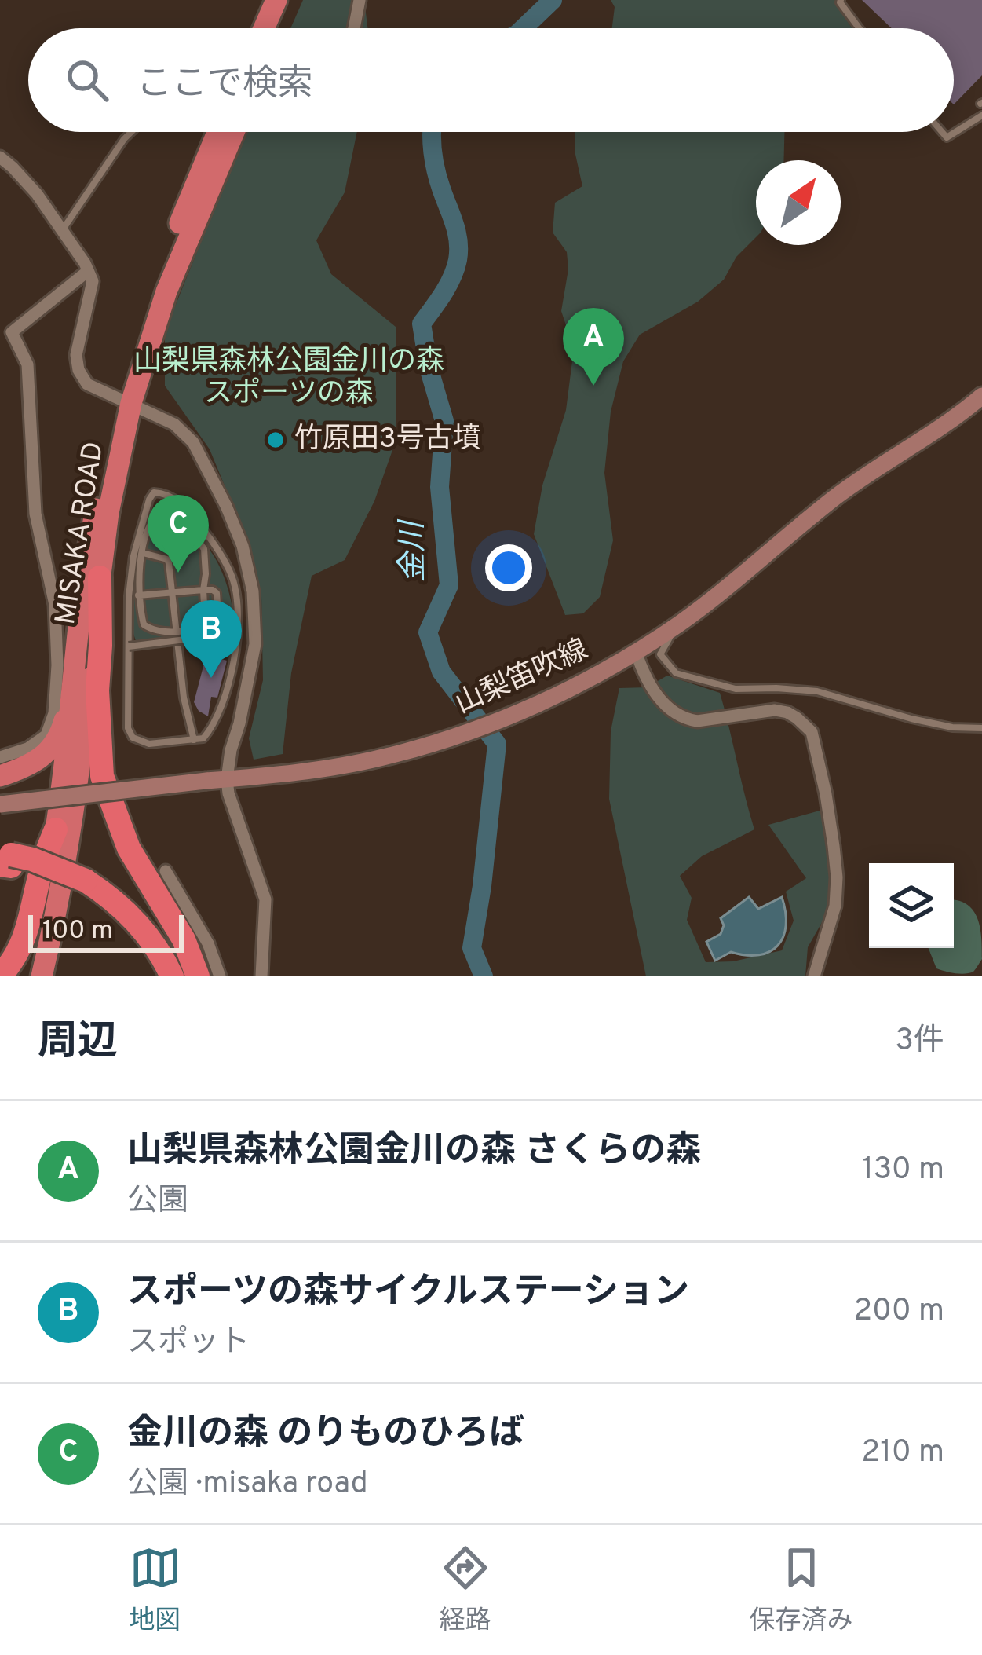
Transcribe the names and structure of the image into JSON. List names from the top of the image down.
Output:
{
  "streets": {
    "highway": ["MISAKA ROAD"],
    "main road": ["山梨笛吹線"]
  },
  "water": ["金川"],
  "parks": ["山梨県森林公園金川の森 スポーツの森"],
  "places": ["竹原田3号古墳"],
  "scale_bar": "100 m",
  "north": "top right",
  "page": {
    "search": "ここで検索",
    "pins": ["A", "C", "B"],
    "scale": "100 m",
    "heading": ["周辺", "3件"],
    "list": [
      {
        "mark": "A",
        "name": "山梨県森林公園金川の森 さくらの森",
        "note": "公園",
        "value": "130 m"
      },
      {
        "mark": "B",
        "name": "スポーツの森サイクルステーション",
        "note": "スポット",
        "value": "200 m"
      },
      {
        "mark": "C",
        "name": "金川の森 のりものひろば",
        "note": "公園 · misaka road",
        "value": "210 m"
      }
    ],
    "nav": ["地図", "経路", "保存済み"]
  }
}
